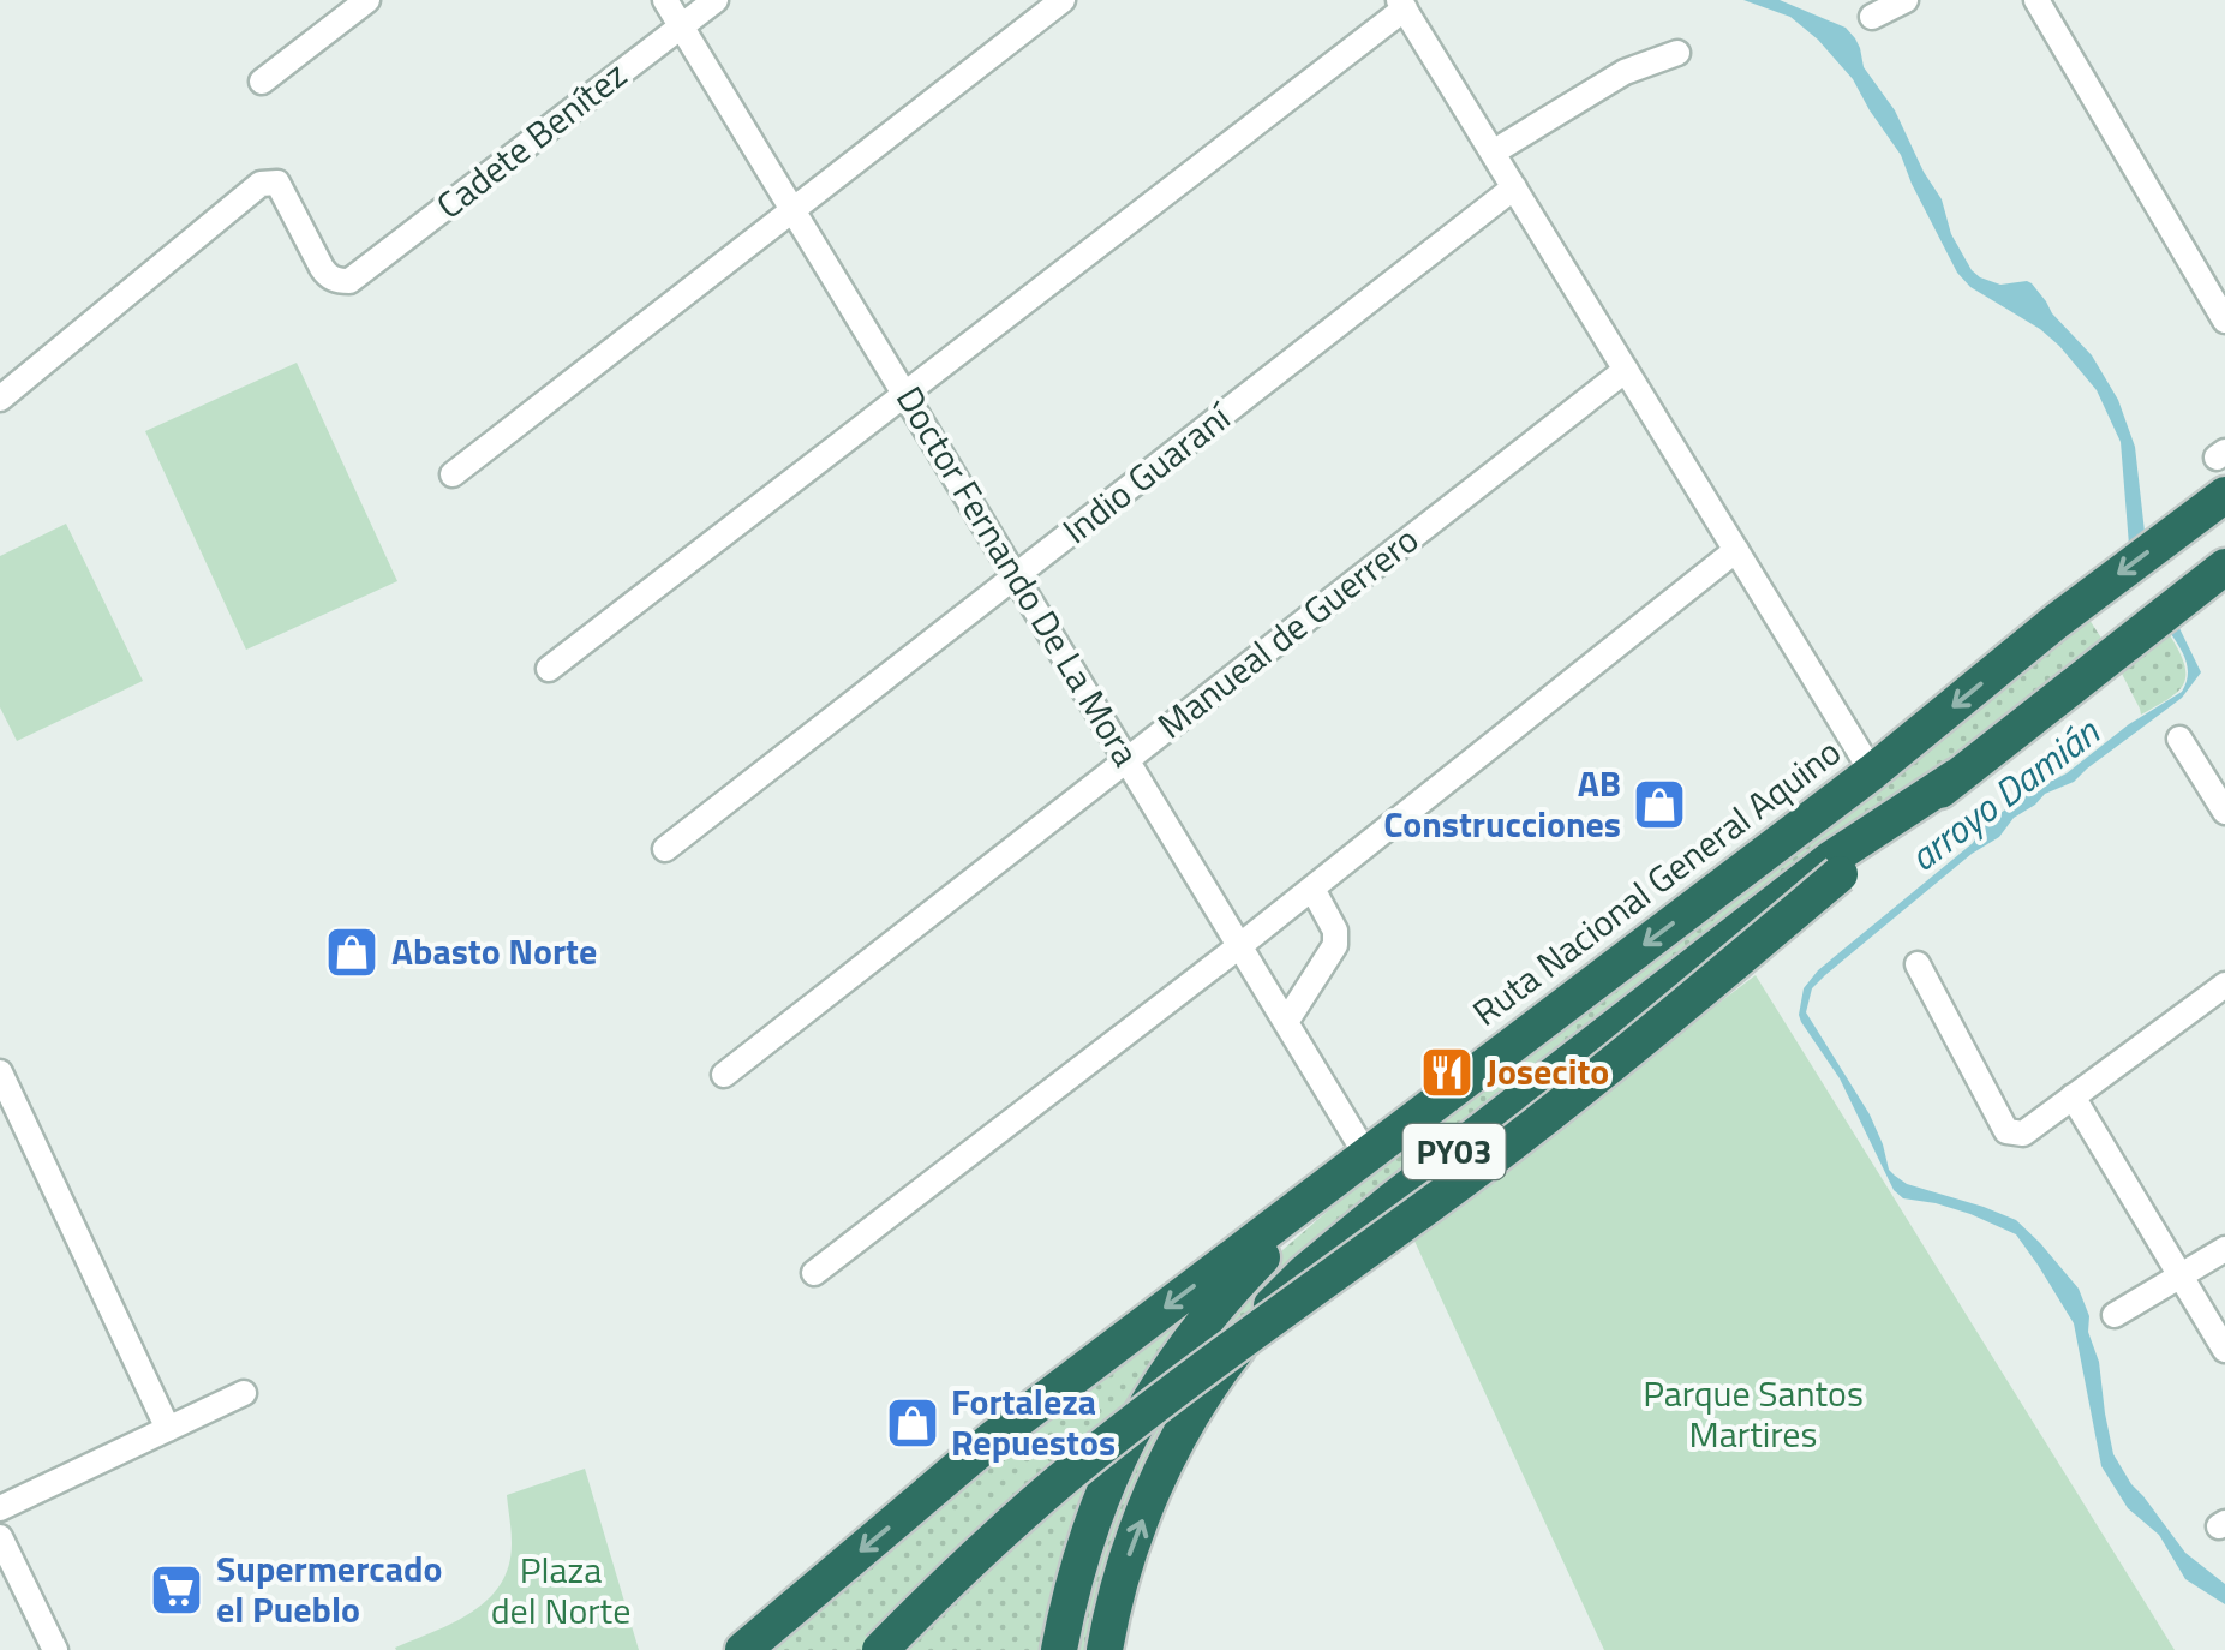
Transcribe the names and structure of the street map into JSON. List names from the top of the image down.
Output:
{
  "streets": {
    "highway": ["Ruta Nacional General Aquino", "PY03"],
    "street": [
      "Cadete Benítez",
      "Indio Guaraní",
      "Doctor Fernando De La Mora",
      "Manueal de Guerrero"
    ]
  },
  "crossings": [
    ["Cadete Benítez", "Doctor Fernando De La Mora"],
    ["Indio Guaraní", "Doctor Fernando De La Mora"],
    ["Doctor Fernando De La Mora", "Manueal de Guerrero"],
    ["Doctor Fernando De La Mora", "Ruta Nacional General Aquino"],
    ["Doctor Fernando De La Mora", "PY03"],
    ["Ruta Nacional General Aquino", "PY03"]
  ],
  "water": ["arroyo Damián"],
  "parks": ["Parque Santos Martires", "Plaza del Norte"],
  "places": {
    "shop": ["AB Construcciones", "Abasto Norte", "Fortaleza Repuestos"],
    "restaurant": ["Josecito"],
    "supermarket": ["Supermercado el Pueblo"]
  }
}
